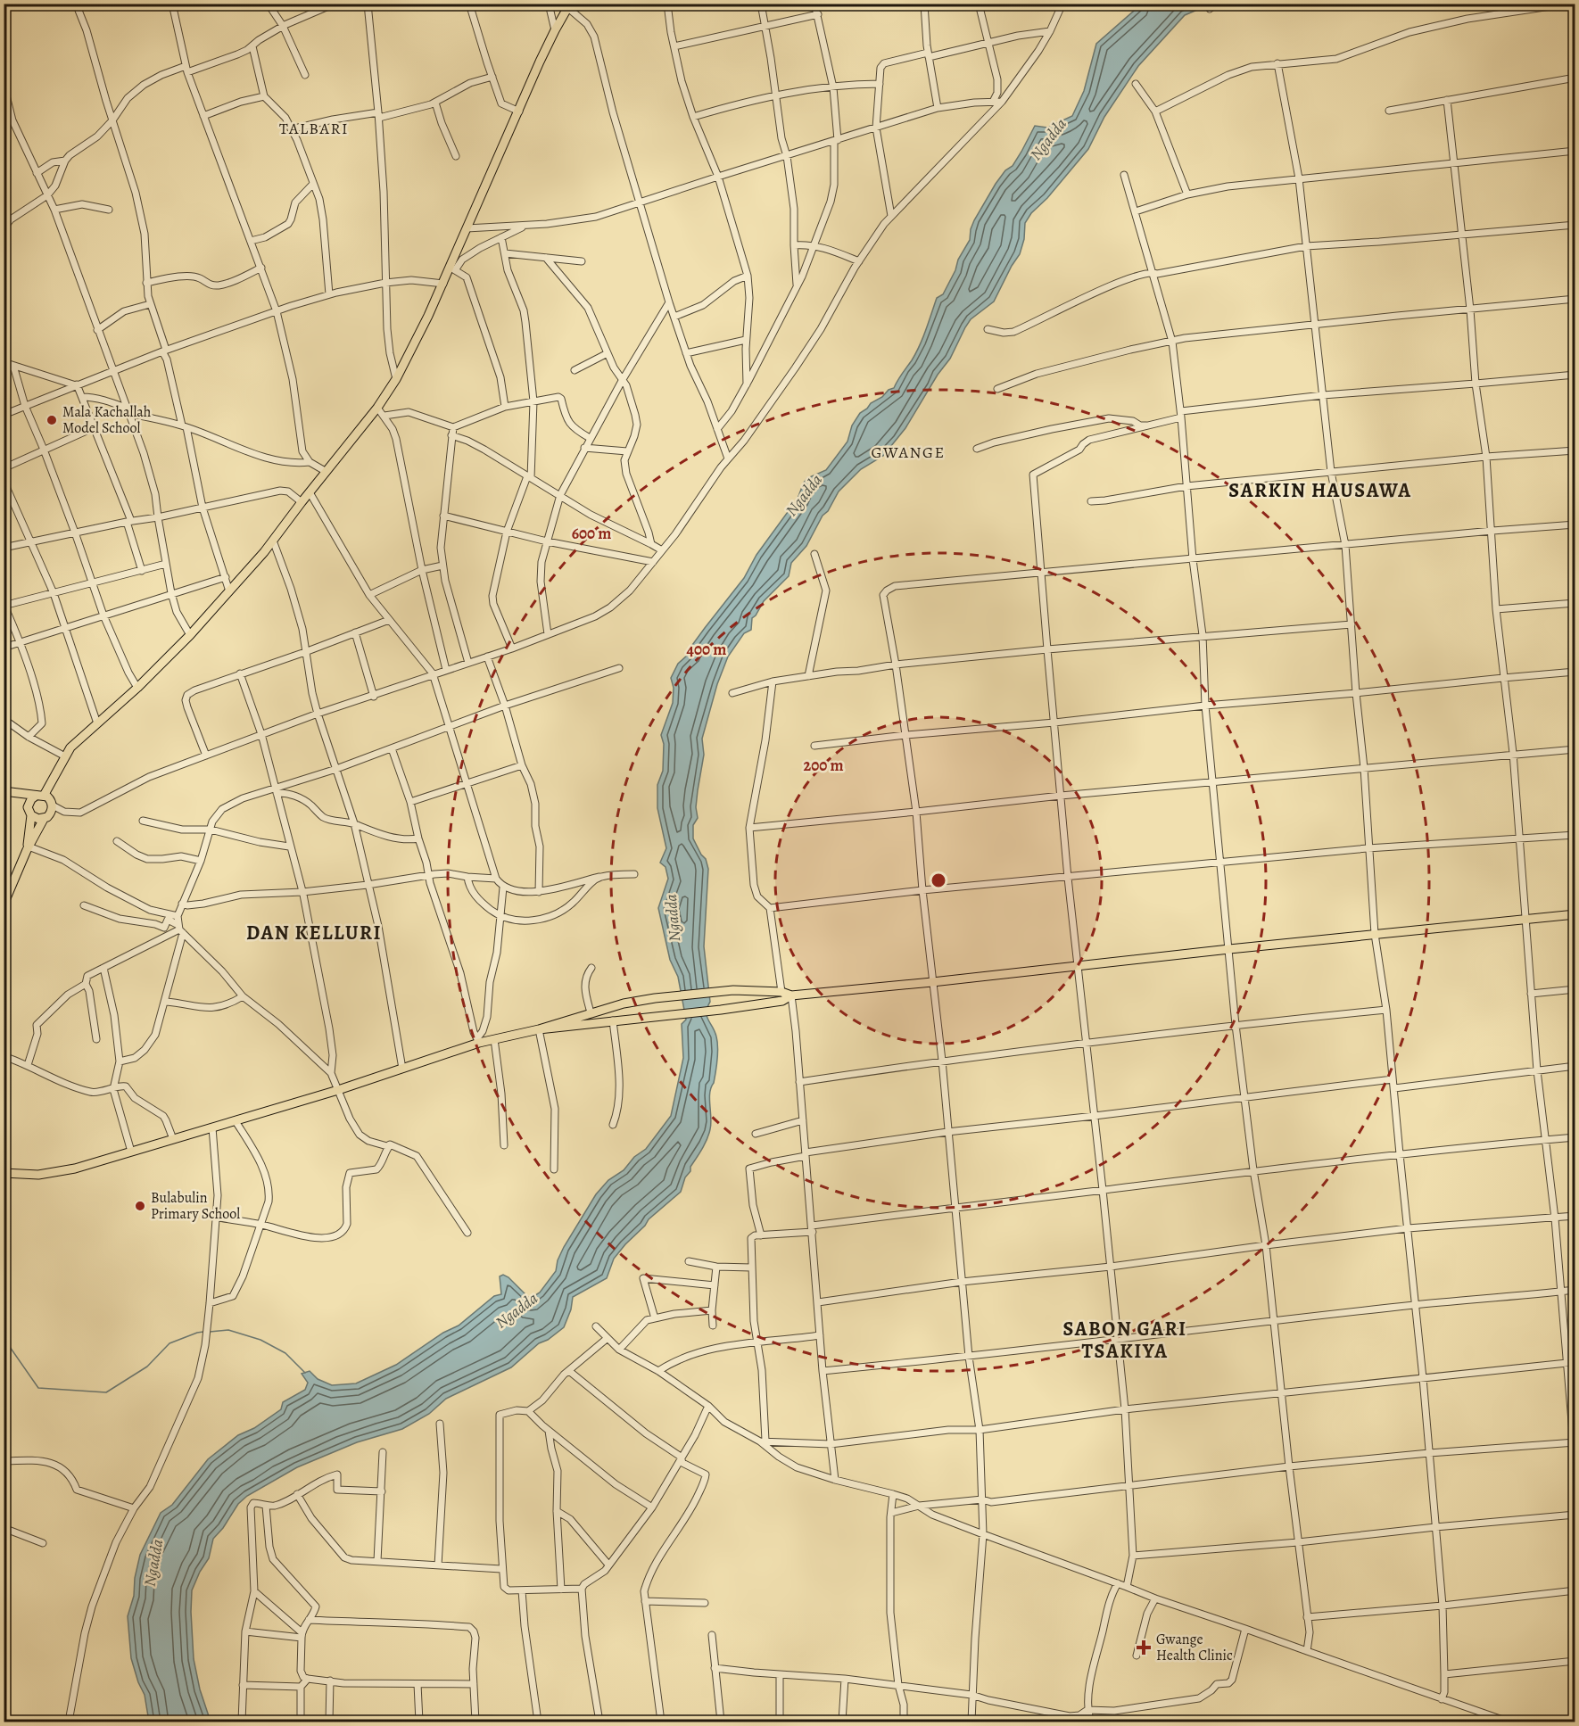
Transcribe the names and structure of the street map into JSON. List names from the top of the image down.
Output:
{
  "districts": [
    "TALBARI",
    "GWANGE",
    "SARKIN HAUSAWA",
    "DAN KELLURI",
    "SABON GARI TSAKIYA"
  ],
  "water": ["Ngadda"],
  "places": {
    "other": ["Mala Kachallah Model School", "Bulabulin Primary School"],
    "health": ["Gwange Health Clinic"]
  },
  "rings": ["600 m", "400 m", "200 m"]
}
